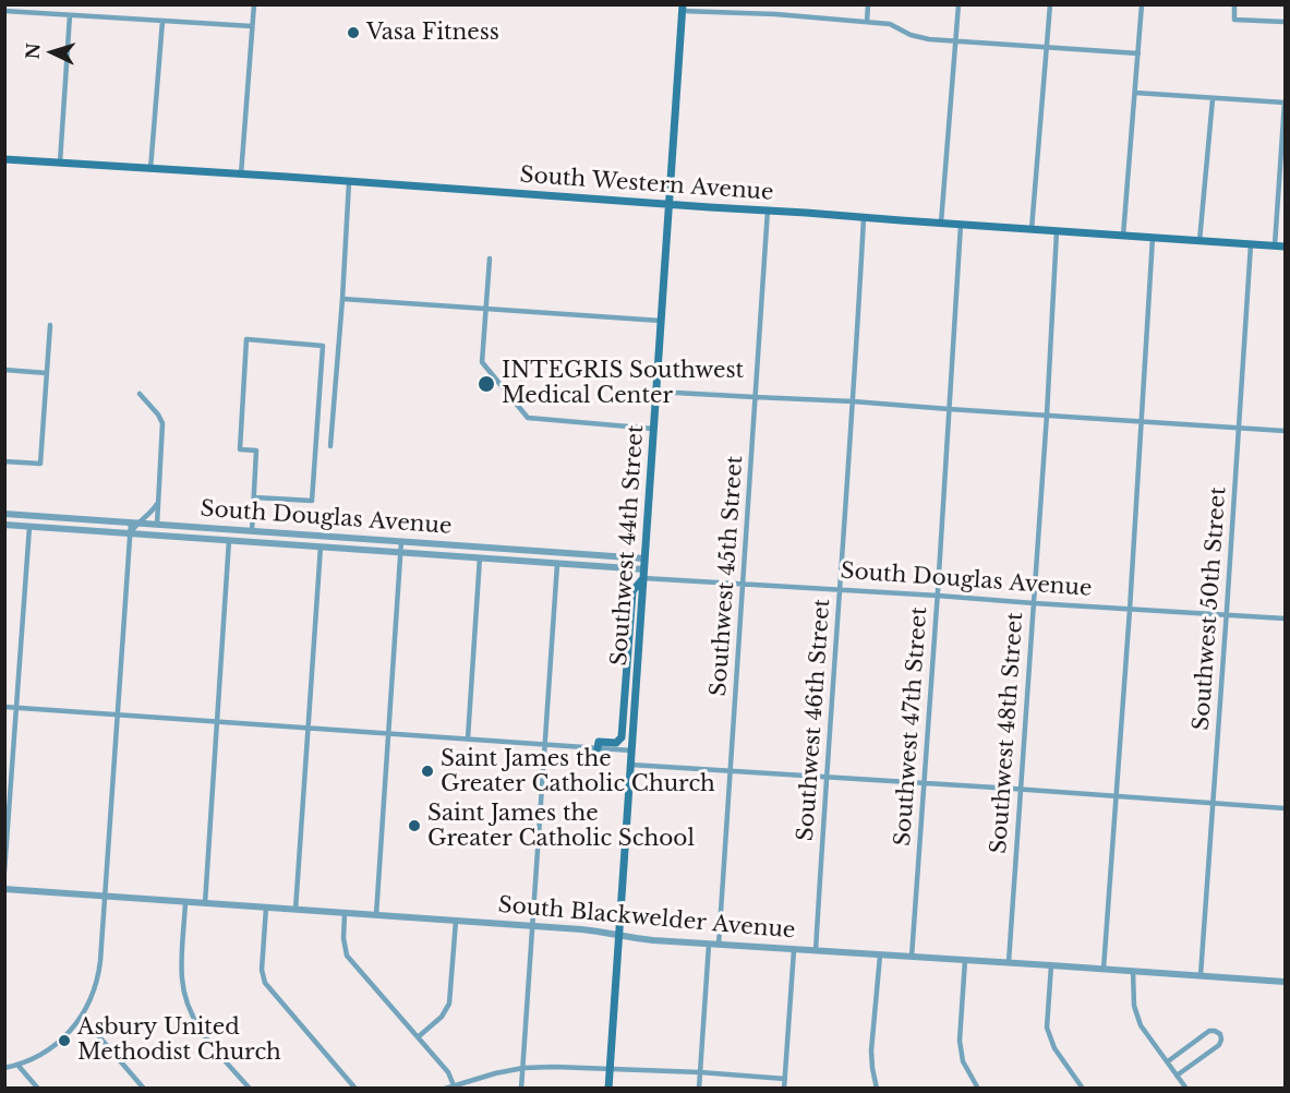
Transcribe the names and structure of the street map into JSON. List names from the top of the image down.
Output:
{
  "streets": {
    "main road": ["South Western Avenue", "Southwest 44th Street"],
    "street": [
      "South Douglas Avenue",
      "Southwest 45th Street",
      "Southwest 50th Street",
      "Southwest 46th Street",
      "Southwest 47th Street",
      "Southwest 48th Street",
      "South Blackwelder Avenue"
    ]
  },
  "crossings": [
    ["South Western Avenue", "Southwest 44th Street"],
    ["South Western Avenue", "Southwest 45th Street"],
    ["South Western Avenue", "Southwest 50th Street"],
    ["South Western Avenue", "Southwest 46th Street"],
    ["South Western Avenue", "Southwest 47th Street"],
    ["South Western Avenue", "Southwest 48th Street"],
    ["South Douglas Avenue", "Southwest 44th Street"],
    ["South Douglas Avenue", "Southwest 45th Street"],
    ["South Douglas Avenue", "Southwest 50th Street"],
    ["South Douglas Avenue", "Southwest 46th Street"],
    ["South Douglas Avenue", "Southwest 47th Street"],
    ["South Douglas Avenue", "Southwest 48th Street"],
    ["Southwest 44th Street", "South Blackwelder Avenue"],
    ["Southwest 45th Street", "South Blackwelder Avenue"],
    ["Southwest 50th Street", "South Blackwelder Avenue"],
    ["Southwest 46th Street", "South Blackwelder Avenue"],
    ["Southwest 47th Street", "South Blackwelder Avenue"],
    ["Southwest 48th Street", "South Blackwelder Avenue"]
  ],
  "places": [
    "Vasa Fitness",
    "INTEGRIS Southwest Medical Center",
    "Saint James the Greater Catholic Church",
    "Saint James the Greater Catholic School",
    "Asbury United Methodist Church"
  ],
  "north": "left"
}
